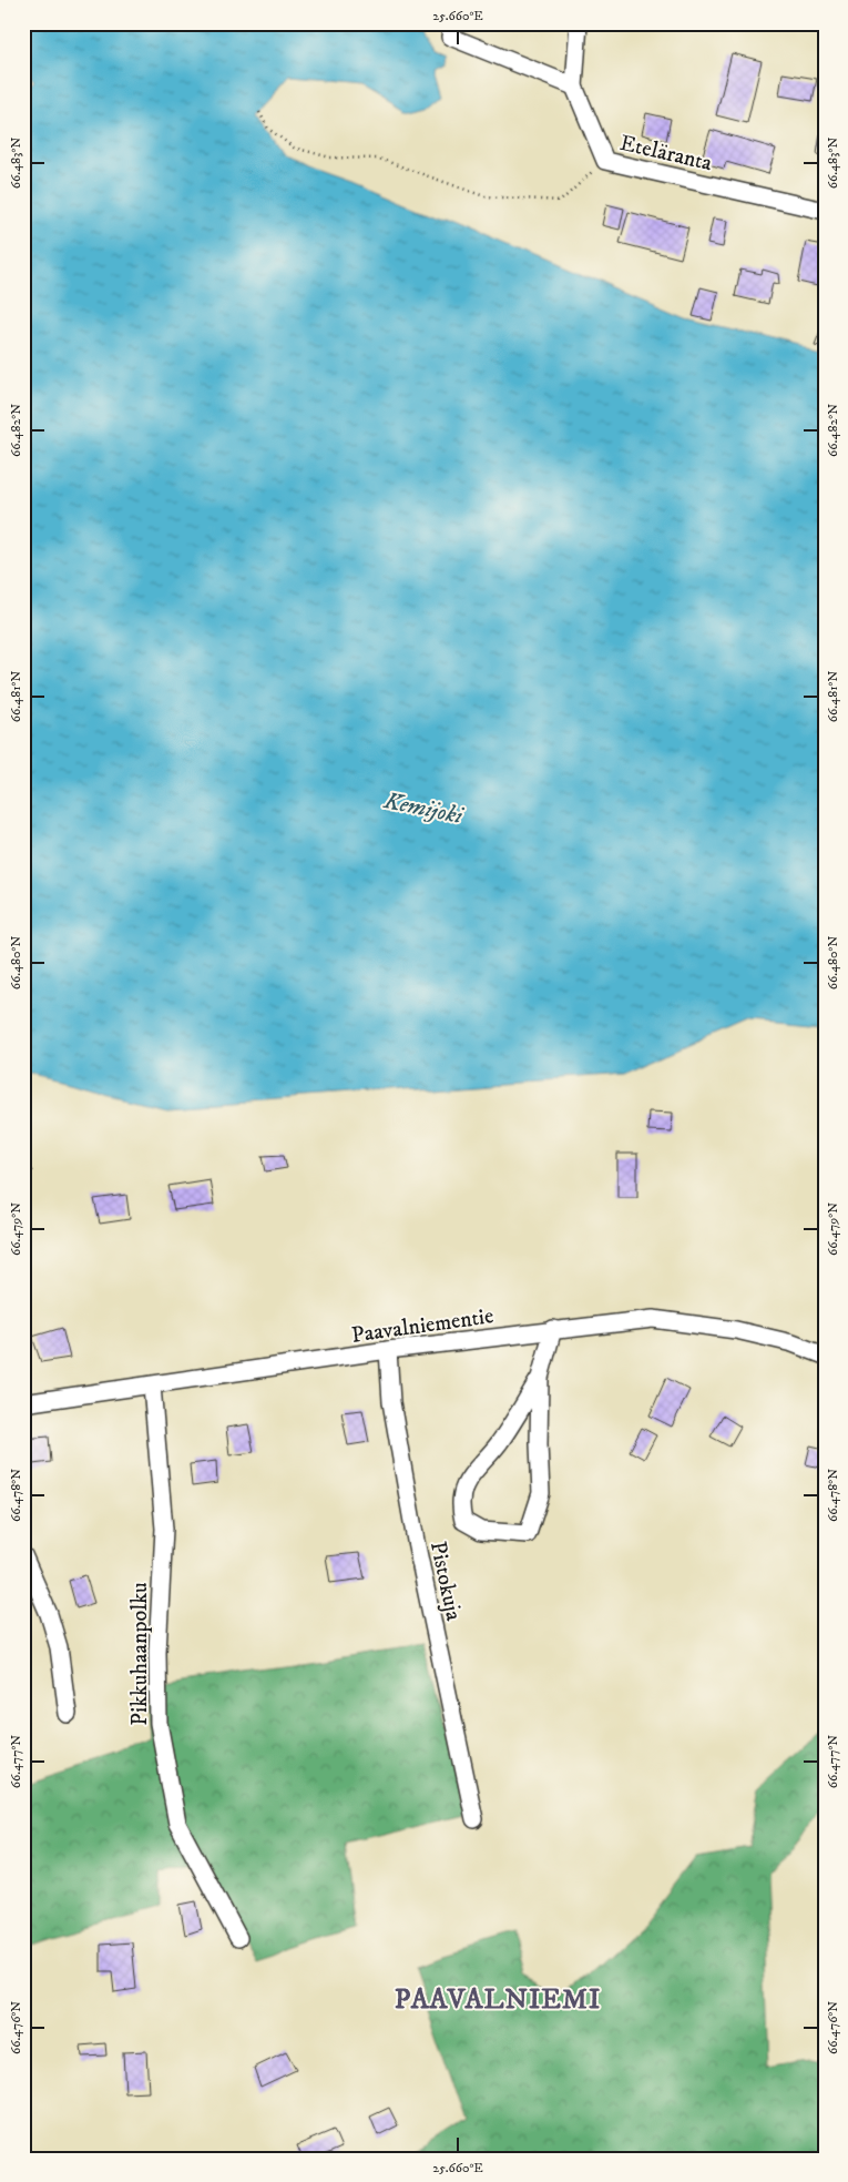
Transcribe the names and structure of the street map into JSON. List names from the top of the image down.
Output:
{
  "streets": {
    "street": [
      "Eteläranta",
      "Paavalniementie",
      "Pistokuja",
      "Pikkuhaanpolku"
    ]
  },
  "crossings": [
    ["Paavalniementie", "Pistokuja"],
    ["Paavalniementie", "Pikkuhaanpolku"]
  ],
  "districts": ["PAAVALNIEMI"],
  "water": ["Kemijoki"],
  "coordinates": [
    "25.660°E",
    "66.483°N",
    "66.482°N",
    "66.481°N",
    "66.480°N",
    "66.479°N",
    "66.478°N",
    "66.477°N",
    "66.476°N"
  ]
}
